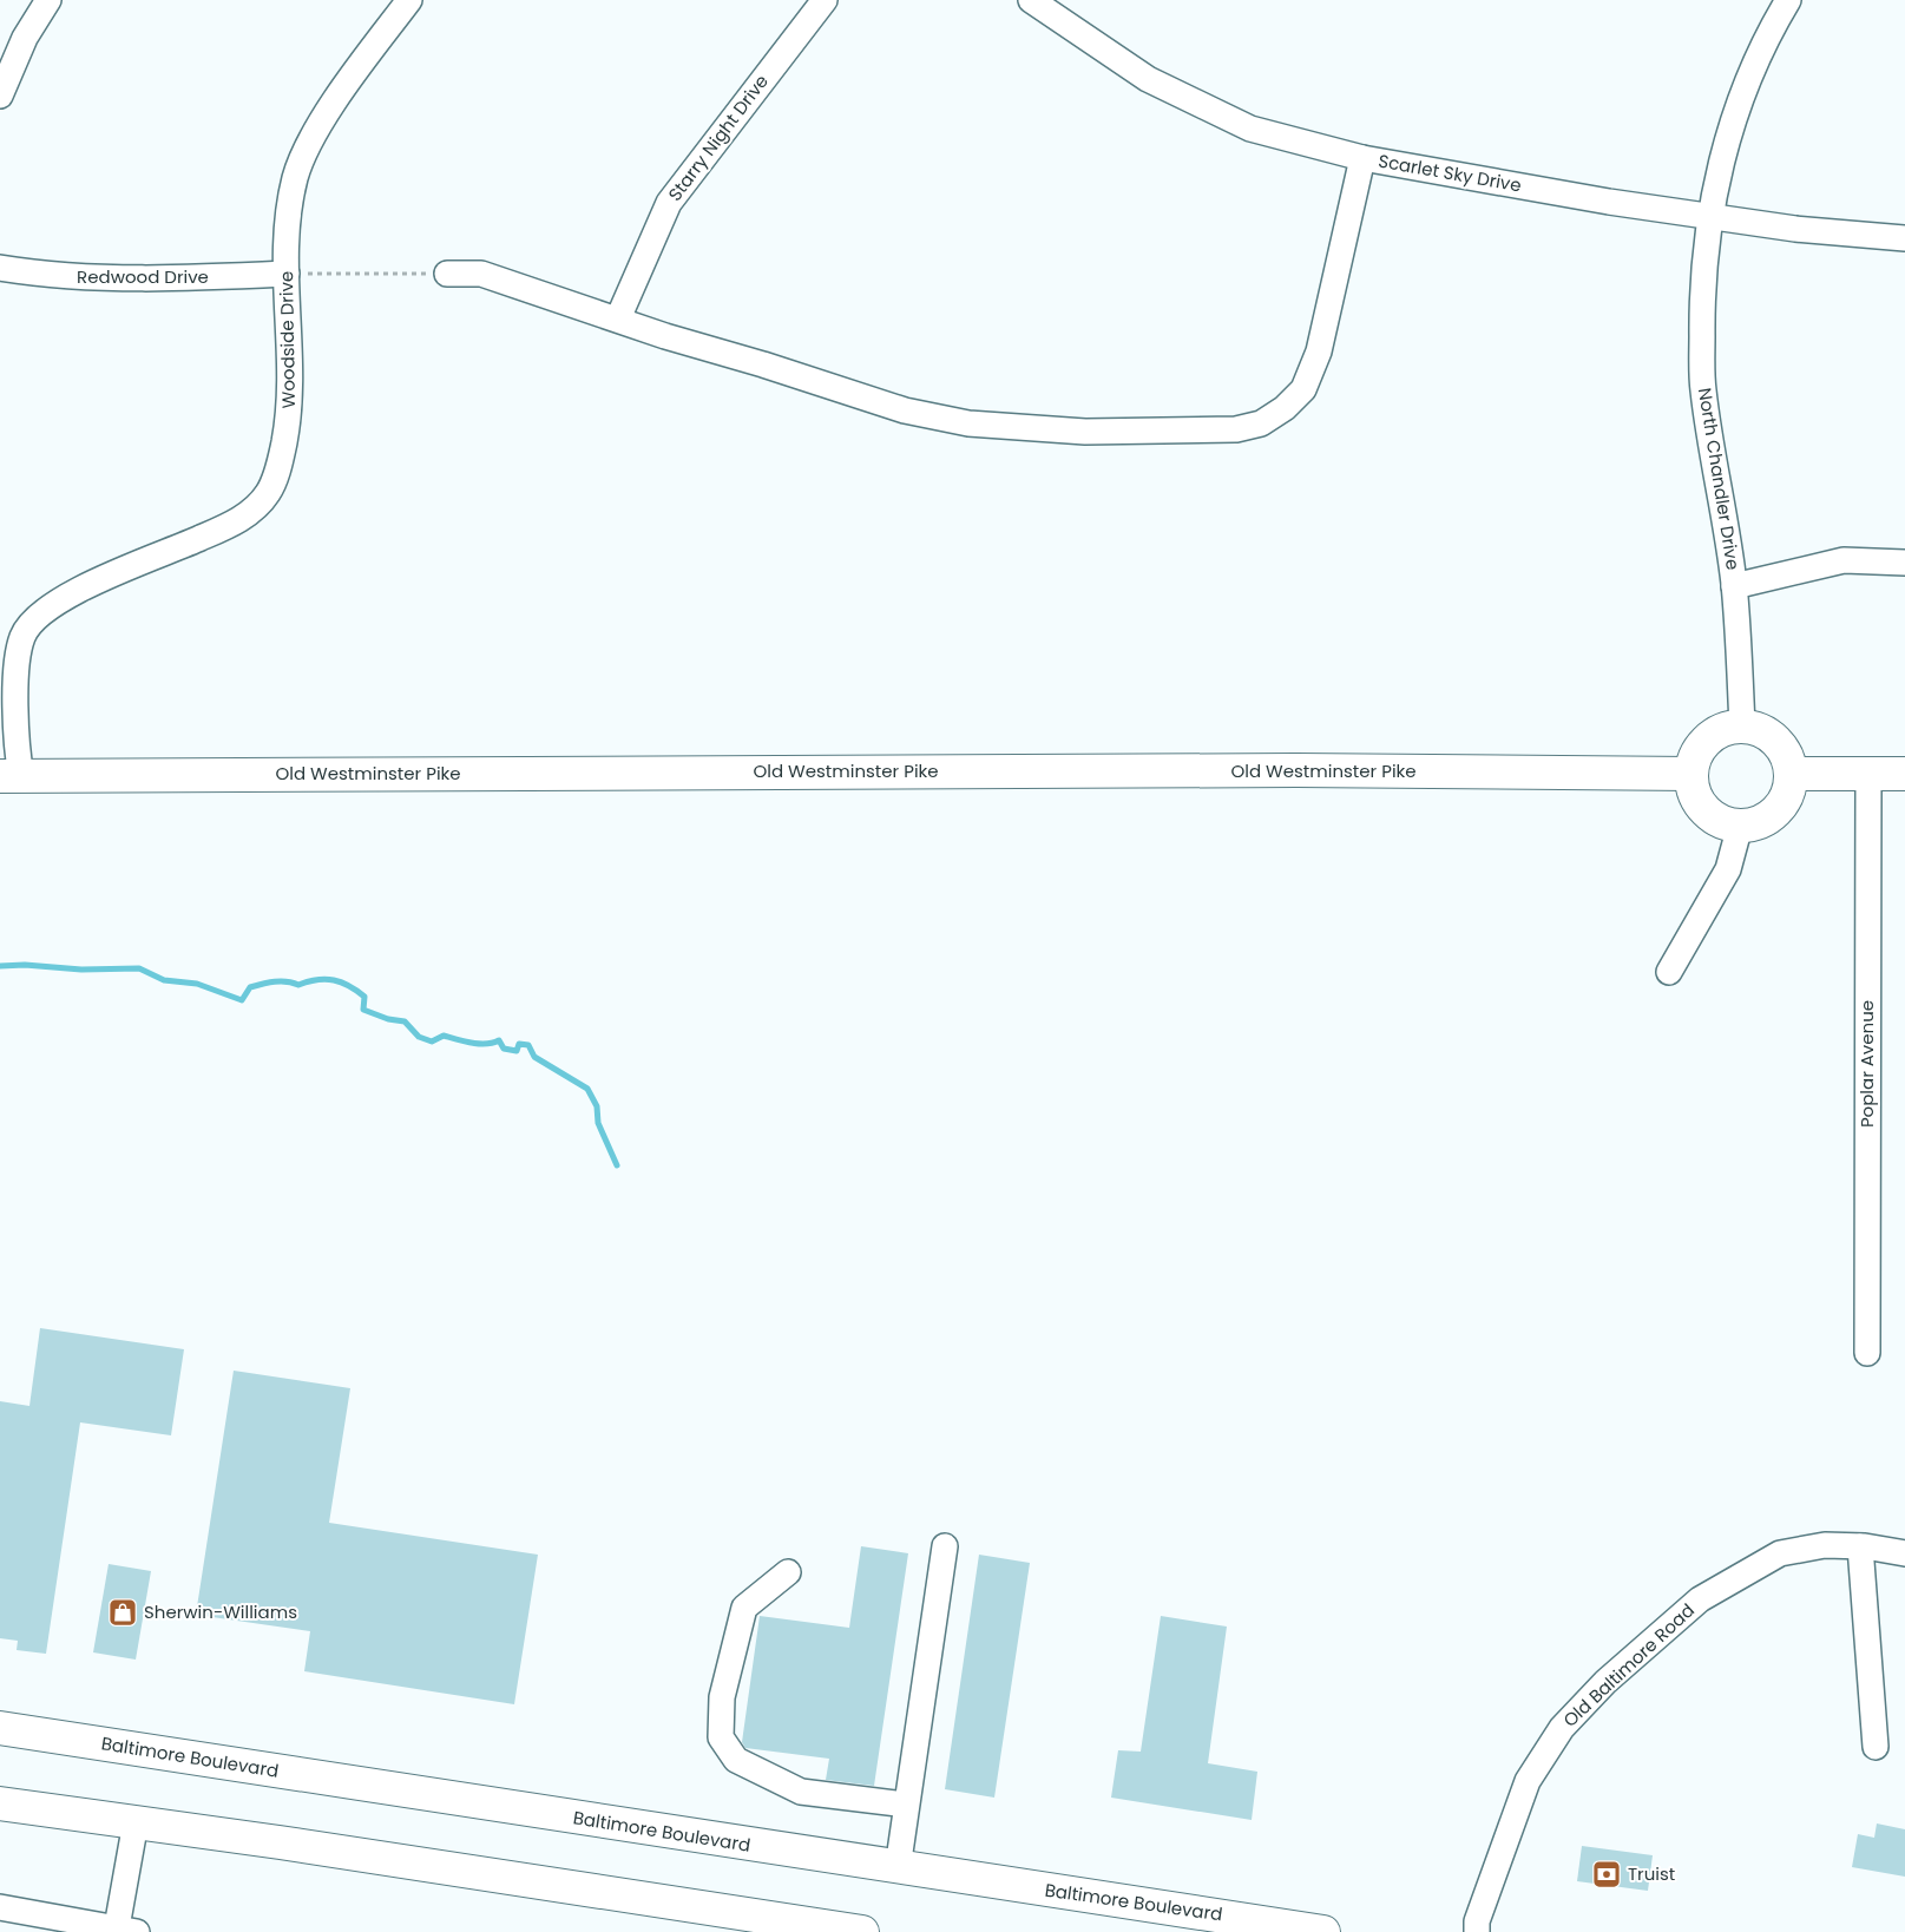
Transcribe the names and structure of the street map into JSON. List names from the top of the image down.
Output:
{
  "streets": {
    "main road": ["Old Westminster Pike", "Baltimore Boulevard"],
    "street": [
      "Starry Night Drive",
      "Scarlet Sky Drive",
      "Redwood Drive",
      "Woodside Drive",
      "North Chandler Drive",
      "Poplar Avenue",
      "Old Baltimore Road"
    ]
  },
  "crossings": [
    ["Scarlet Sky Drive", "North Chandler Drive"],
    ["Redwood Drive", "Woodside Drive"],
    ["Woodside Drive", "Old Westminster Pike"],
    ["North Chandler Drive", "Old Westminster Pike"]
  ],
  "places": {
    "shop": ["Sherwin-Williams"],
    "bank": ["Truist"]
  }
}
